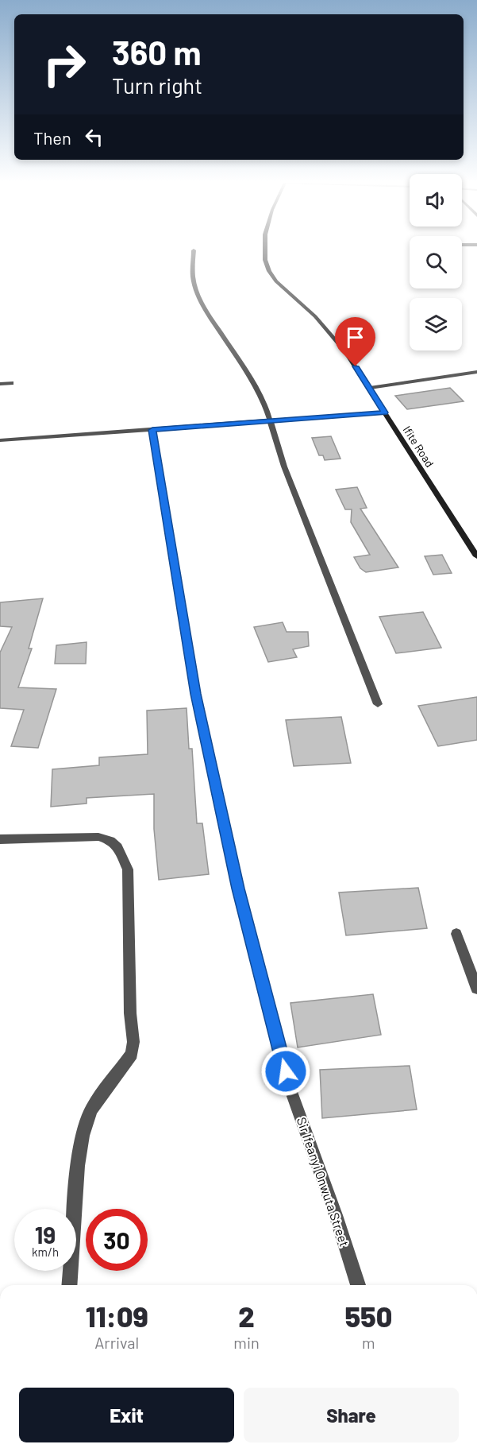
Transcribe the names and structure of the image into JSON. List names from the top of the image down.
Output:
{
  "streets": {
    "street": ["Ifite Road", "Sir Ifeanyi Onwuta Street"]
  },
  "page": {
    "turn": ["360 m", "Turn right"],
    "then": "Then",
    "speed": "19 km/h",
    "limit": "30",
    "eta": [
      "11:09",
      "Arrival",
      "2",
      "min",
      "550",
      "m"
    ],
    "buttons": ["Exit", "Share"]
  }
}
